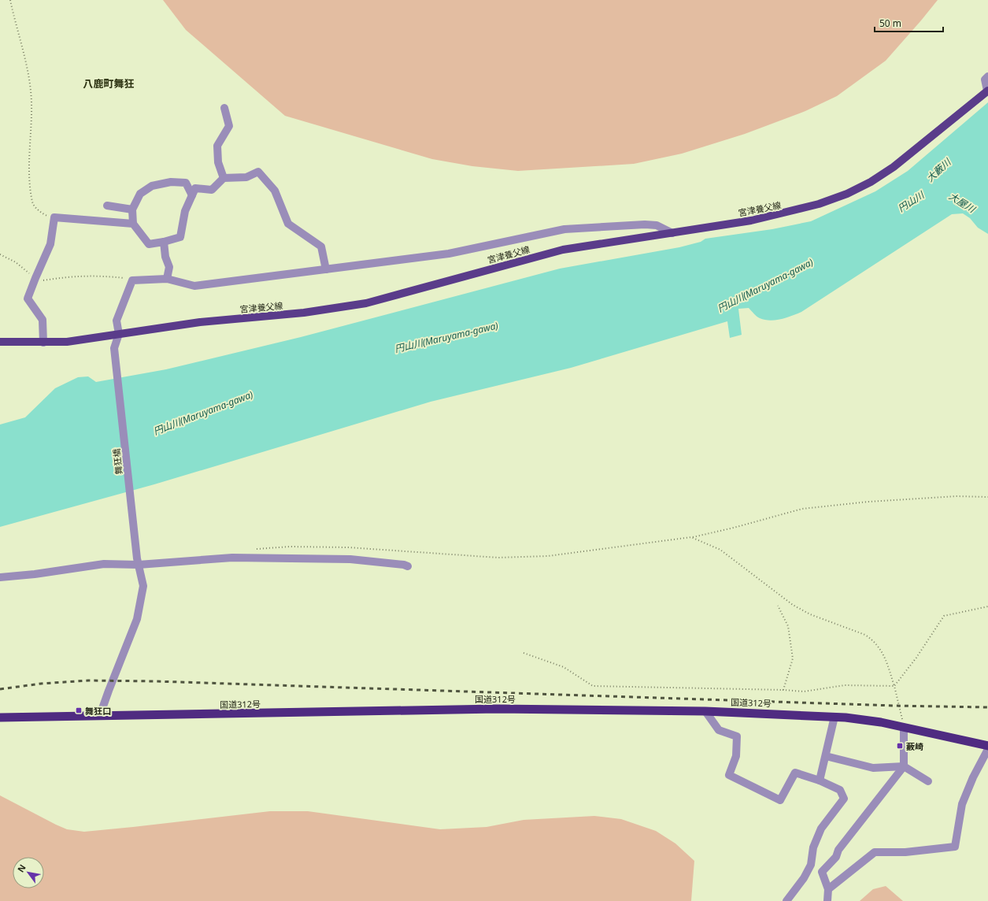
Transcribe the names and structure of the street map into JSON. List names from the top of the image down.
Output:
{
  "streets": {
    "highway": ["国道312号"],
    "main road": ["宮津養父線"],
    "street": ["舞狂橋"]
  },
  "crossings": [
    ["宮津養父線", "舞狂橋"],
    ["舞狂橋", "国道312号"]
  ],
  "districts": ["八鹿町舞狂"],
  "water": [
    "大藪川",
    "円山川",
    "大屋川",
    "円山川(Maruyama-gawa)"
  ],
  "places": {
    "transit": ["舞狂口", "藪崎"]
  },
  "scale_bar": "50 m",
  "north": "top left"
}
